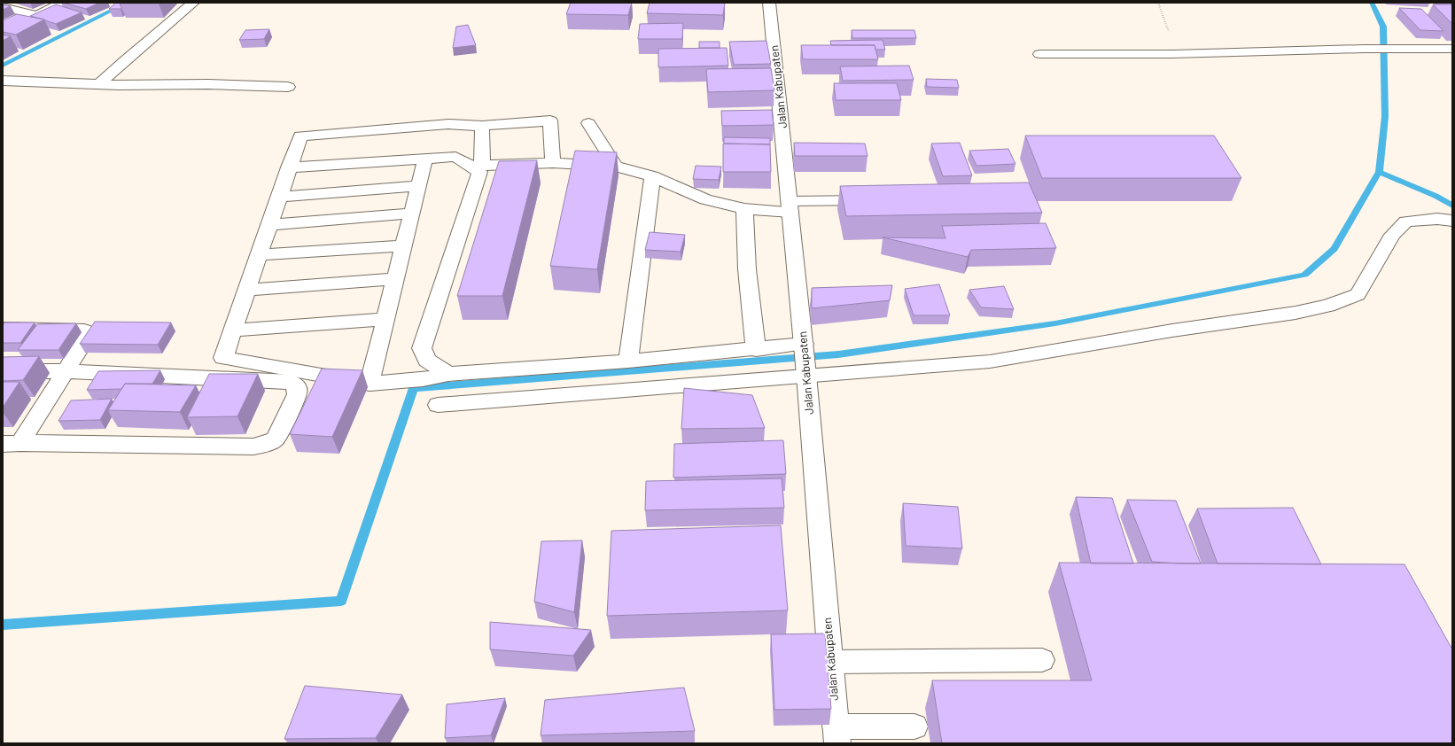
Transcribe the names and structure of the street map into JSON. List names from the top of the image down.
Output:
{
  "streets": {
    "street": ["Jalan Kabupaten"]
  }
}
